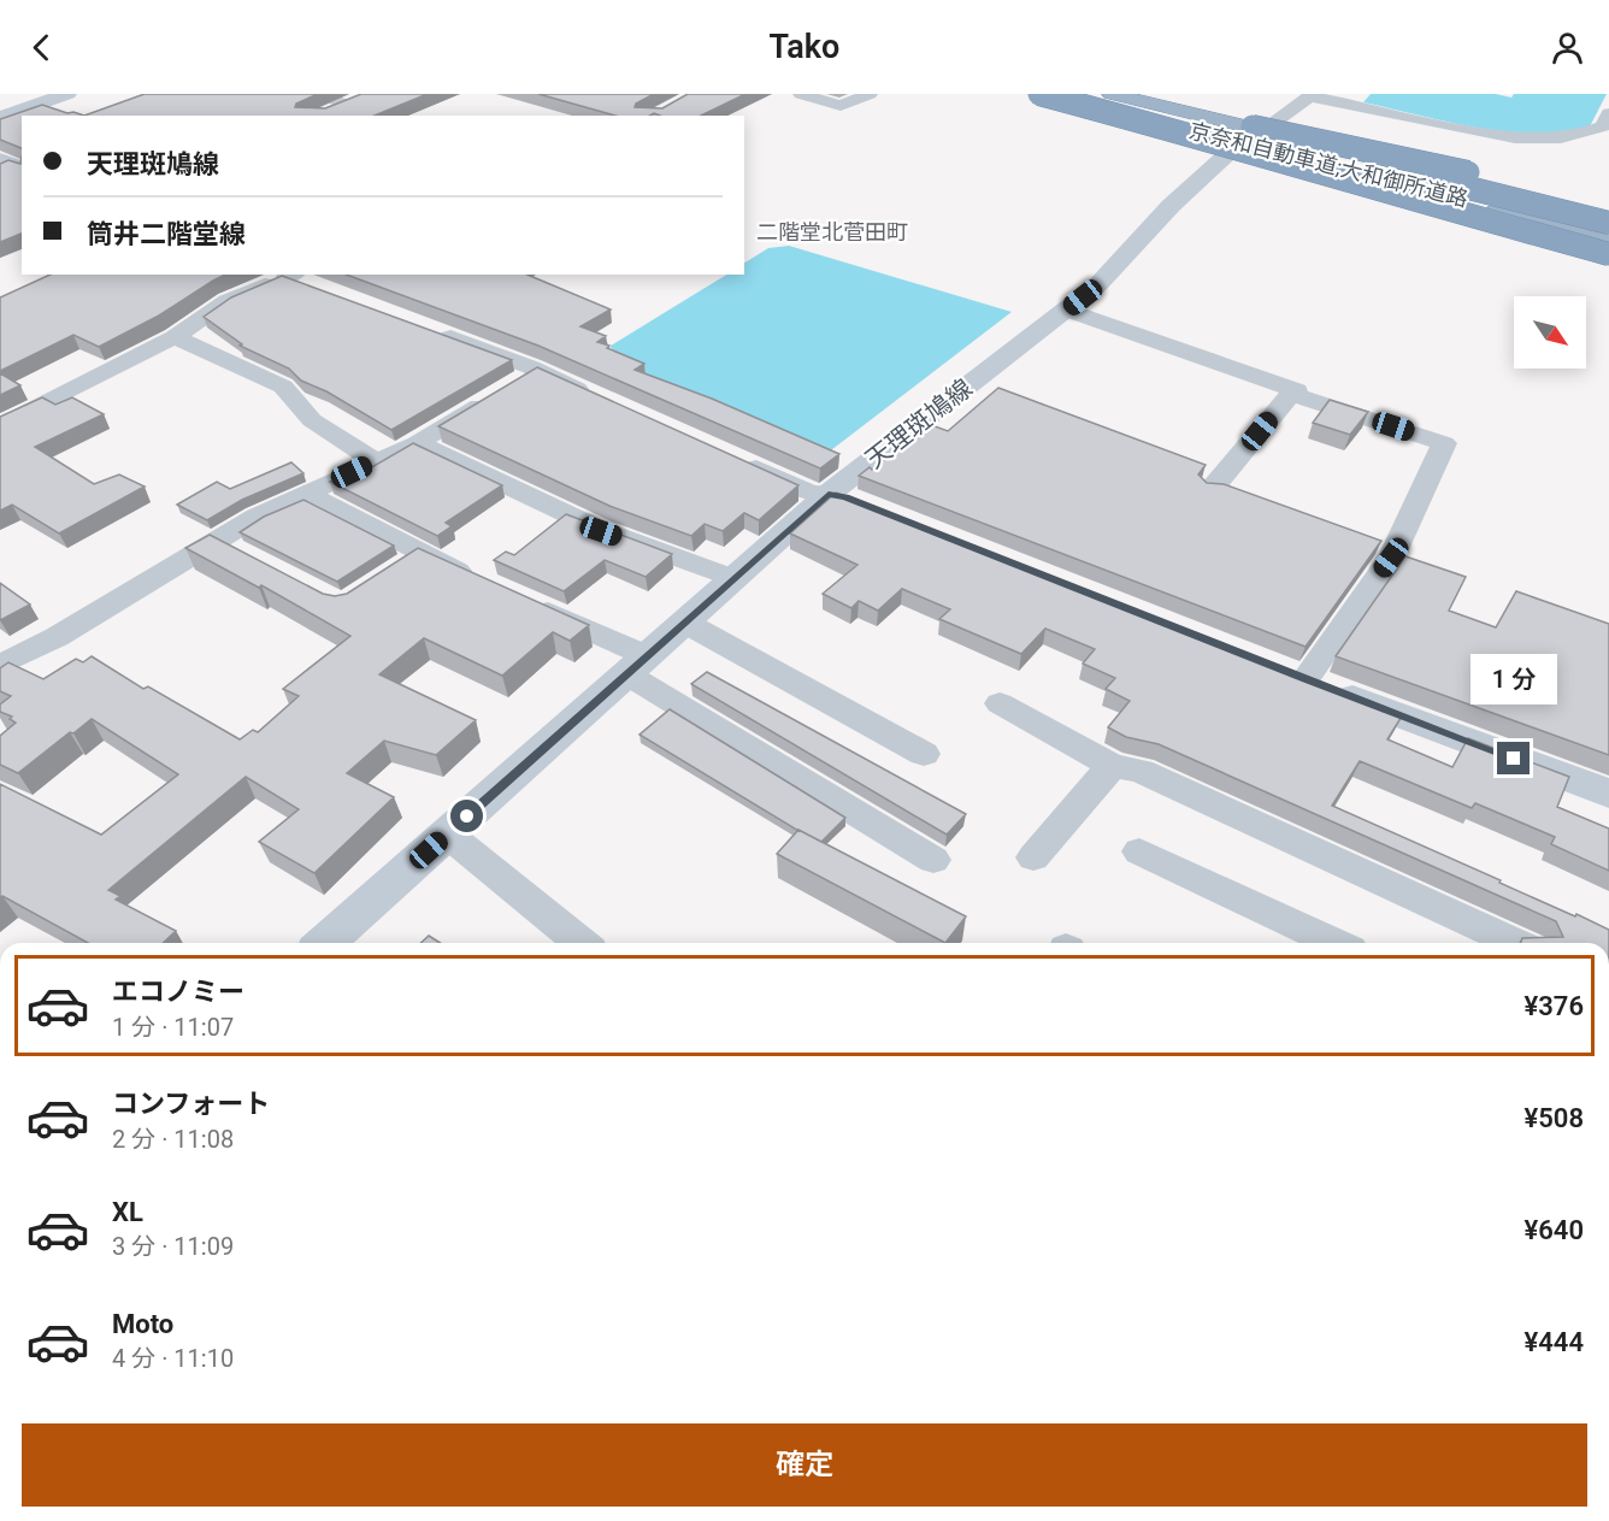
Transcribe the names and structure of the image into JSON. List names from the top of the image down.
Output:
{
  "streets": {
    "highway": ["京奈和自動車道;大和御所道路"],
    "main road": ["天理斑鳩線"]
  },
  "districts": ["二階堂北菅田町"],
  "north": "bottom right",
  "page": {
    "header": "Tako",
    "banner": ["天理斑鳩線", "筒井二階堂線"],
    "bubble": "1 分",
    "list": [
      {
        "name": "エコノミー",
        "note": "1 分 · 11:07",
        "value": "¥376"
      },
      {
        "name": "コンフォート",
        "note": "2 分 · 11:08",
        "value": "¥508"
      },
      {
        "name": "XL",
        "note": "3 分 · 11:09",
        "value": "¥640"
      },
      {
        "name": "Moto",
        "note": "4 分 · 11:10",
        "value": "¥444"
      }
    ],
    "buttons": "確定"
  }
}
